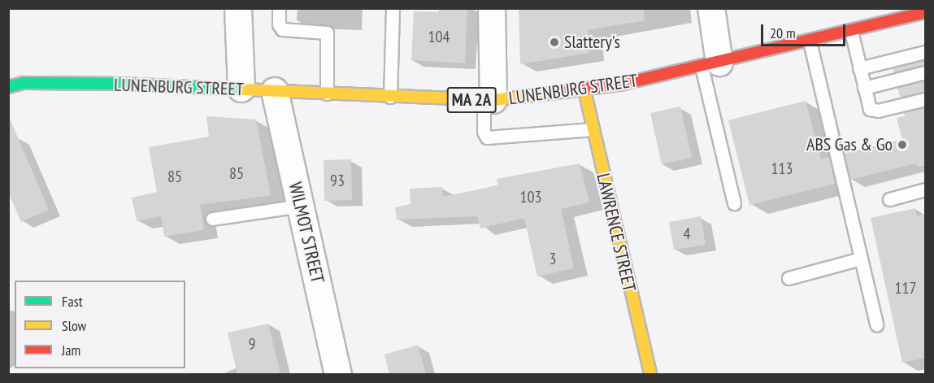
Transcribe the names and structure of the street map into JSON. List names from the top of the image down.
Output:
{
  "streets": {
    "main road": ["LUNENBURG STREET", "MA 2A", "LAWRENCE STREET"],
    "street": ["WILMOT STREET"]
  },
  "crossings": [
    ["LUNENBURG STREET", "WILMOT STREET"],
    ["LUNENBURG STREET", "LAWRENCE STREET"]
  ],
  "places": ["Slattery's", "ABS Gas & Go"],
  "house_numbers": [
    "104",
    "113",
    "85",
    "85",
    "93",
    "103",
    "4",
    "3",
    "117",
    "9"
  ],
  "legend": ["Fast", "Slow", "Jam"],
  "scale_bar": "20 m"
}
